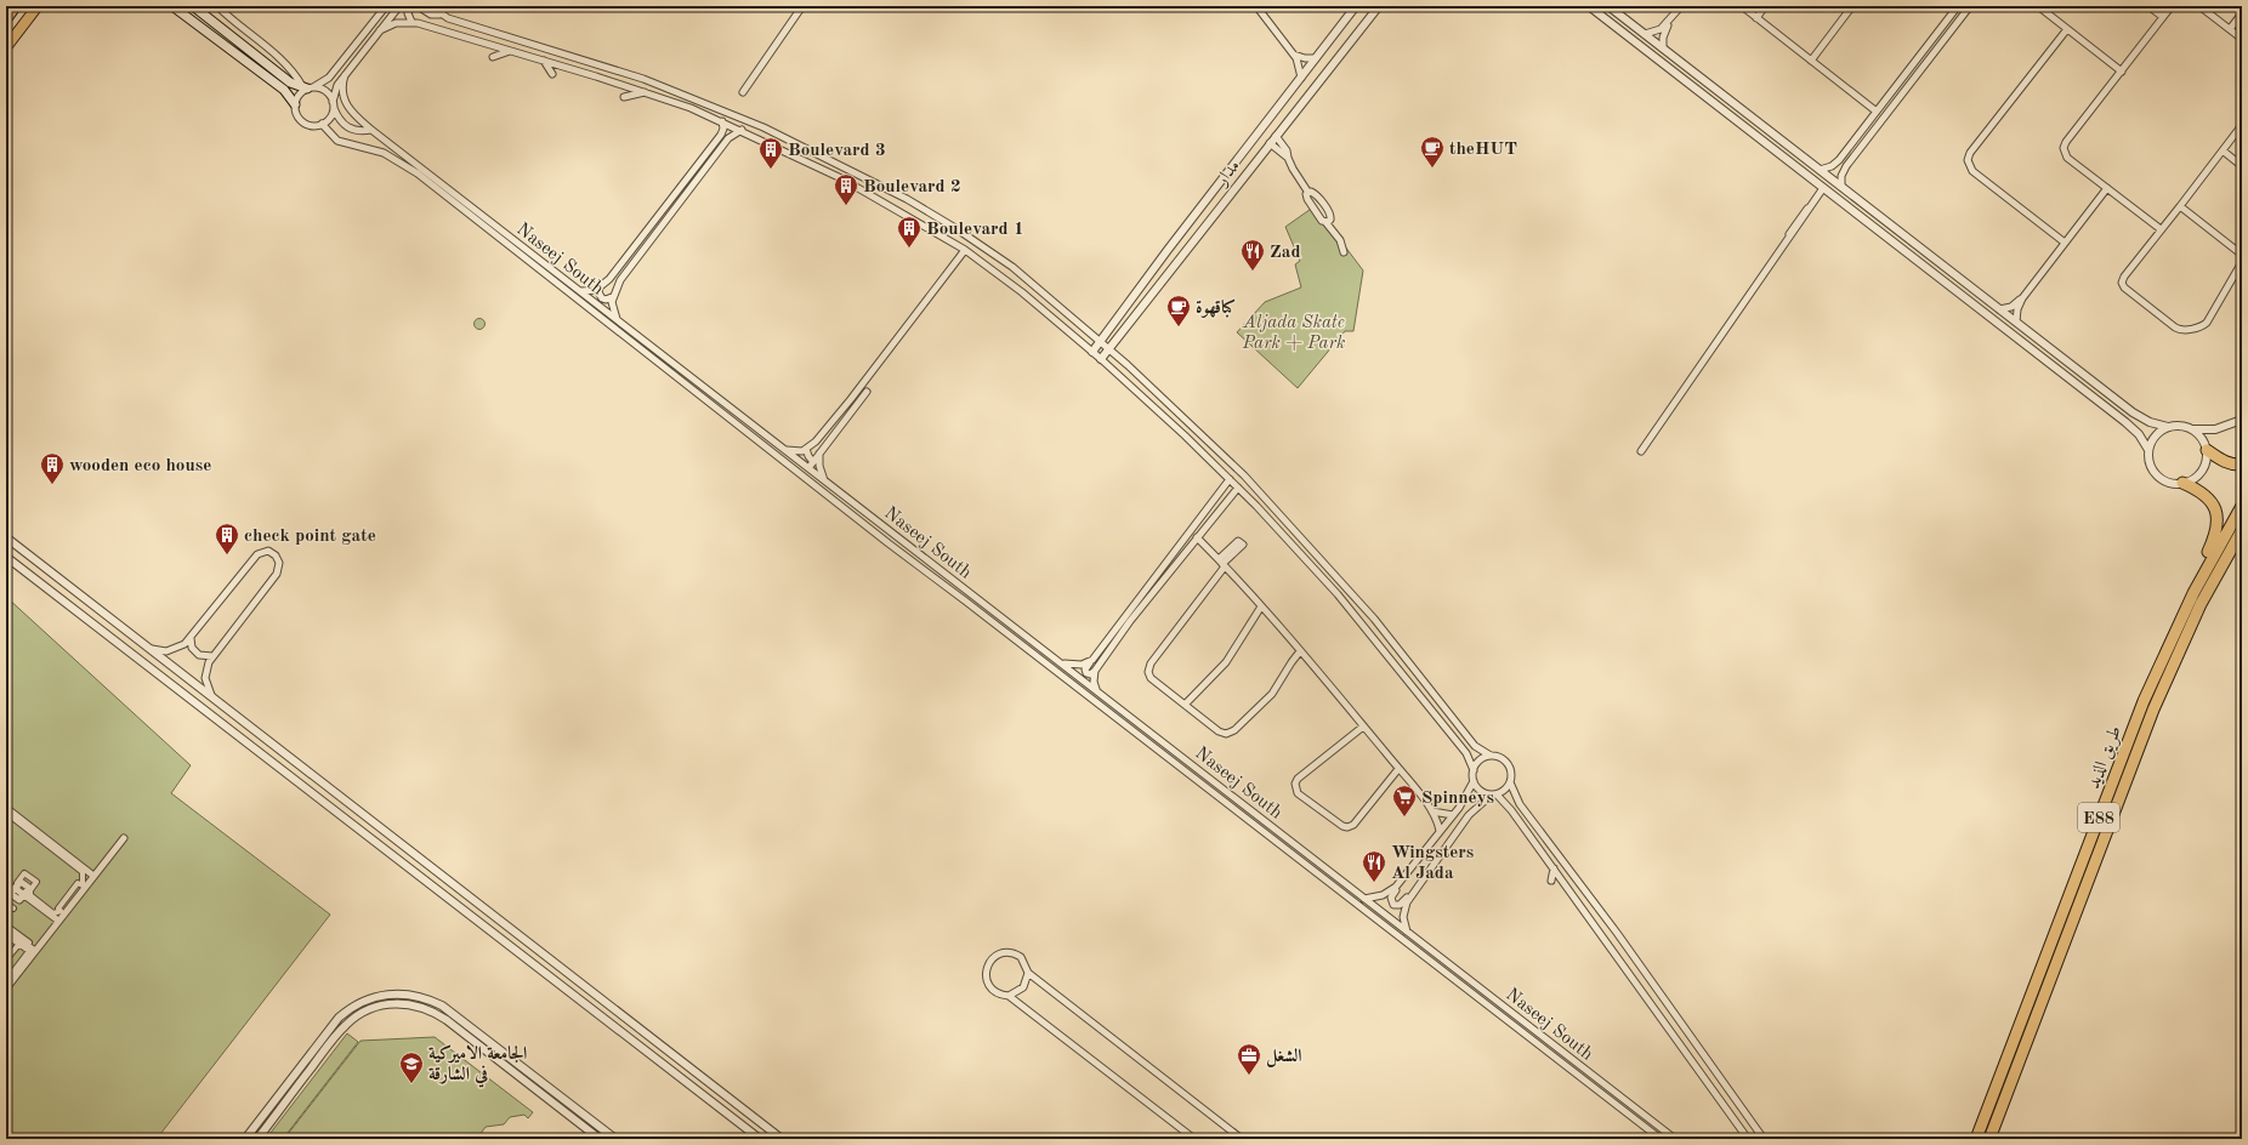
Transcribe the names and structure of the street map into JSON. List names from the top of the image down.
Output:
{
  "streets": {
    "highway": ["طريق الذيد", "E88"],
    "street": ["مدار", "Naseej South"]
  },
  "parks": ["Aljada Skate Park + Park"],
  "places": {
    "cafe": ["theHUT", "كباقهوة"],
    "building": [
      "Boulevard 3",
      "Boulevard 2",
      "Boulevard 1",
      "wooden eco house",
      "check point gate"
    ],
    "restaurant": ["Zad", "Wingsters Al Jada"],
    "supermarket": ["Spinneys"],
    "office": ["الشغل"],
    "school or university": ["الجامعة الاميركية في الشارقة"]
  }
}
